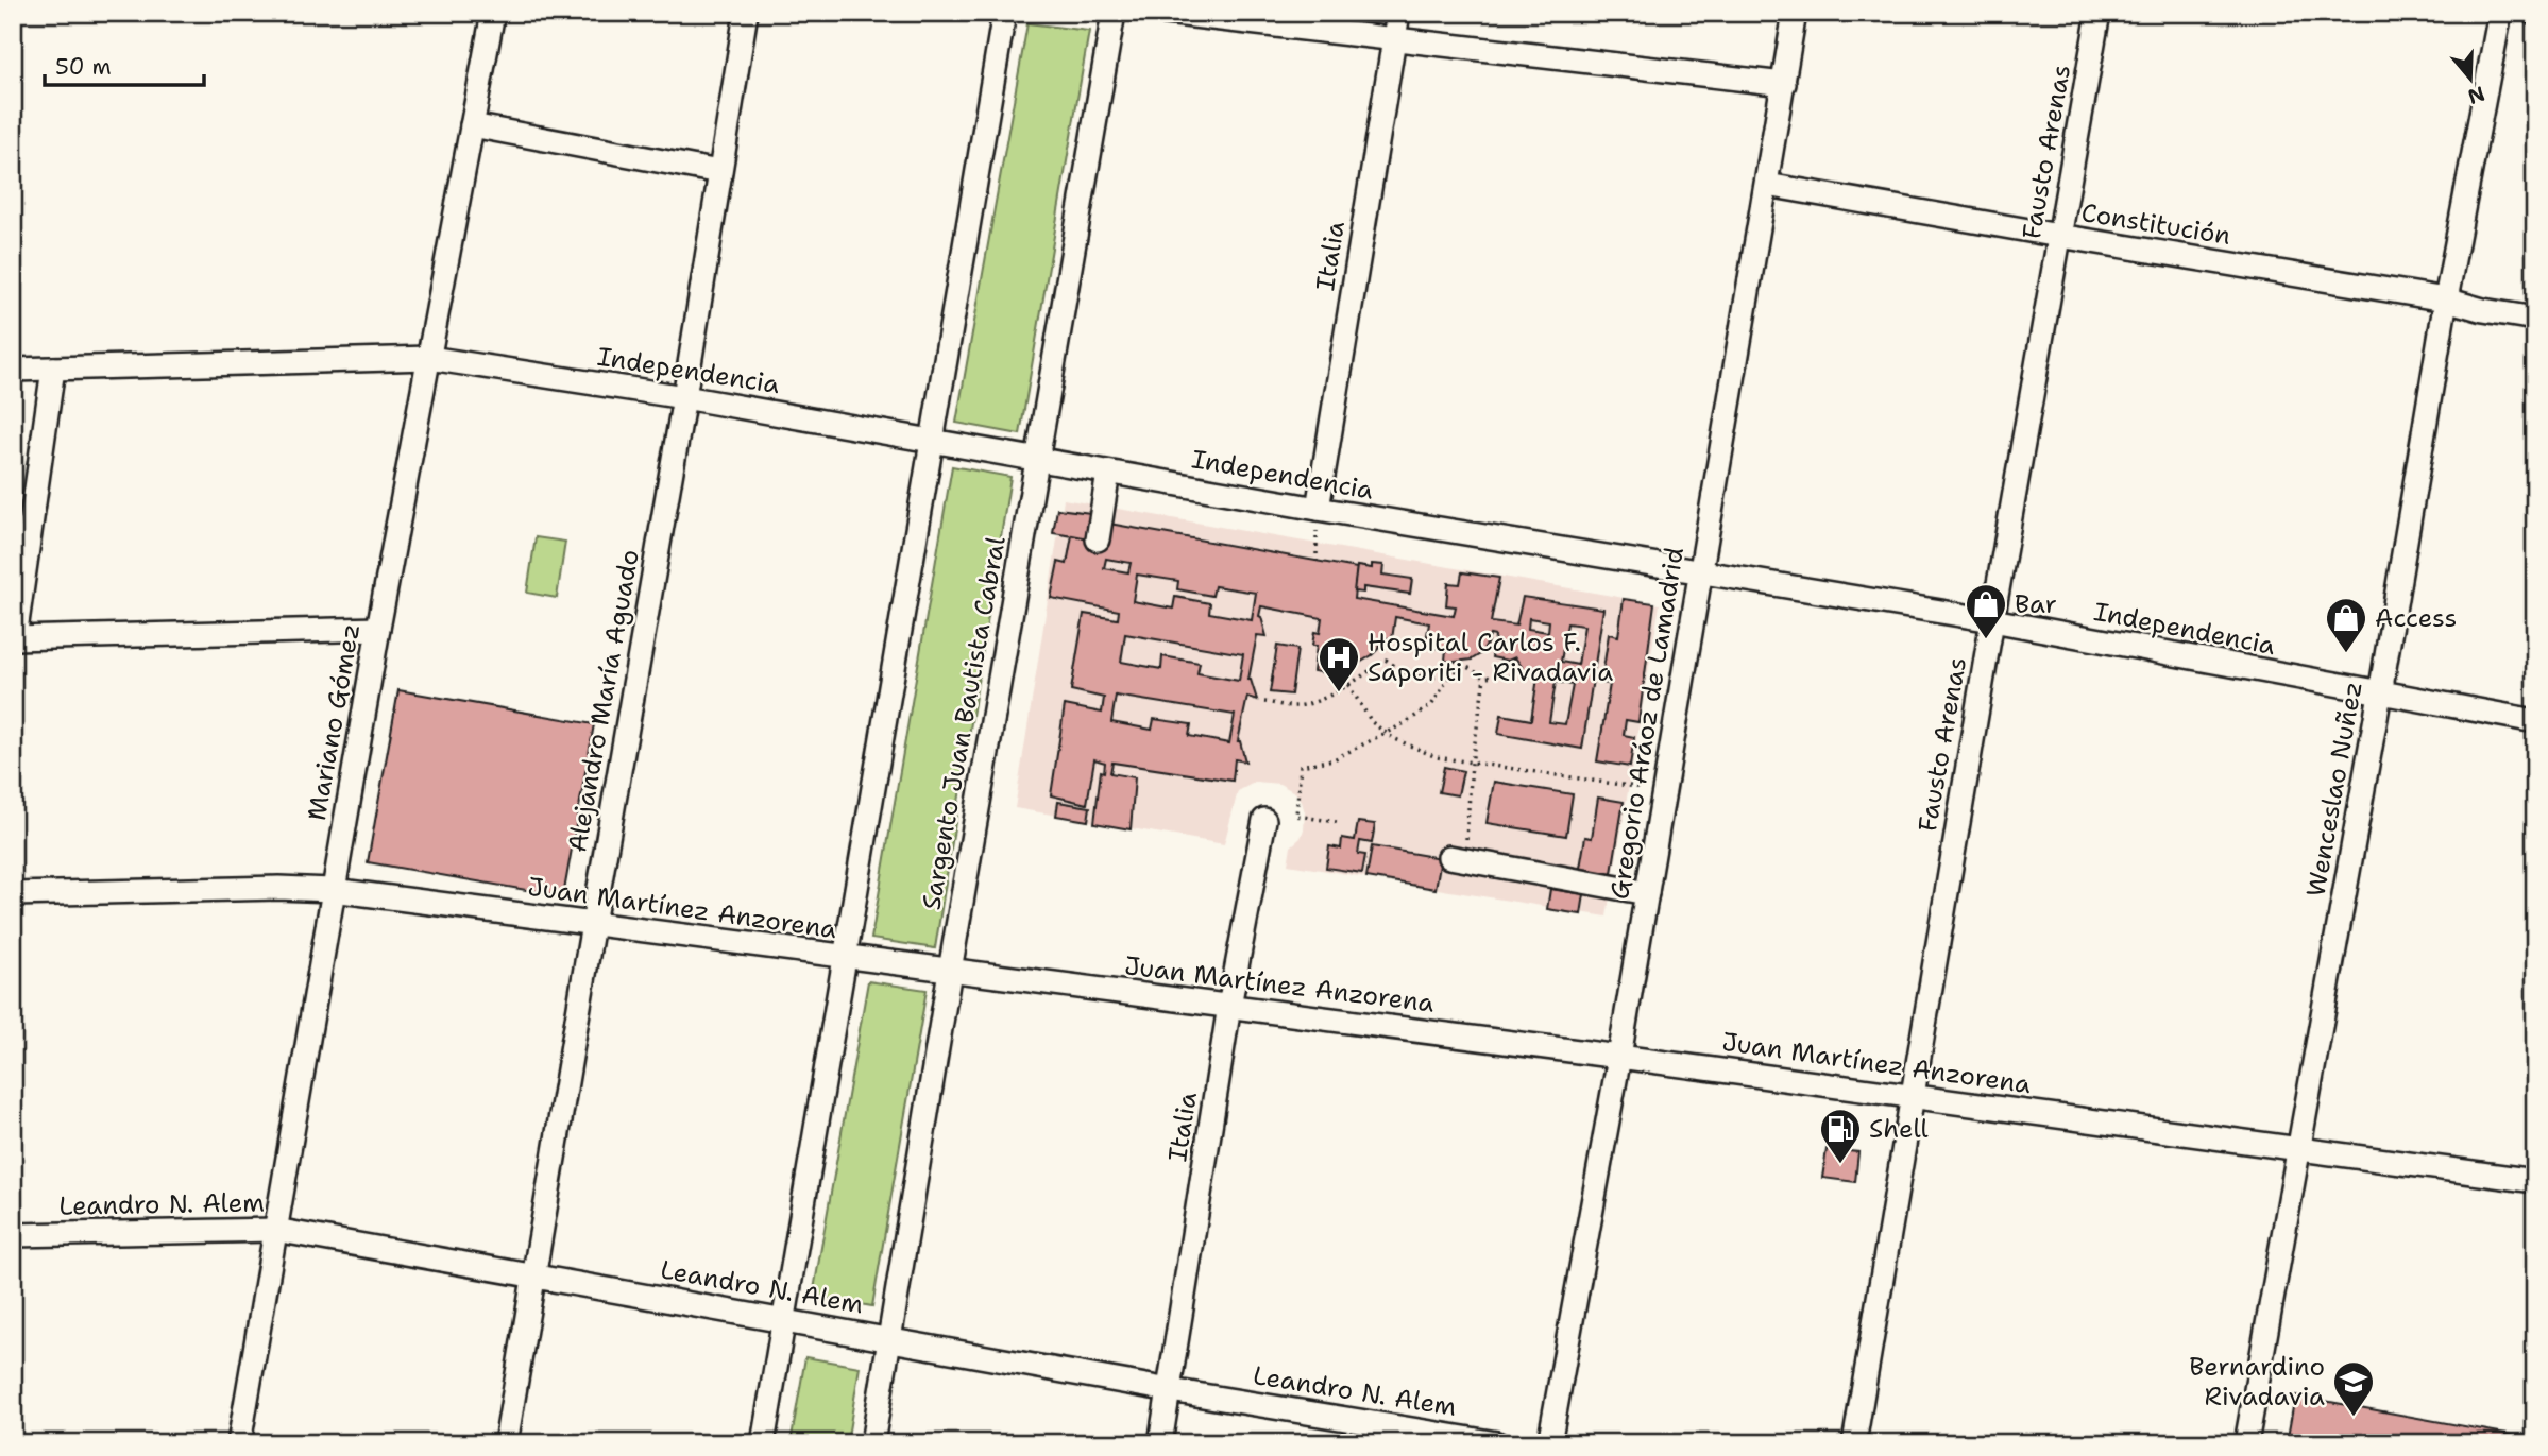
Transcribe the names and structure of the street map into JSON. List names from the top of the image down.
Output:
{
  "streets": {
    "street": [
      "Fausto Arenas",
      "Constitución",
      "Italia",
      "Independencia",
      "Alejandro María Aguado",
      "Mariano Gómez",
      "Sargento Juan Bautista Cabral",
      "Gregorio Aráoz de Lamadrid",
      "Wenceslao Nuñez",
      "Juan Martínez Anzorena",
      "Leandro N. Alem"
    ]
  },
  "crossings": [
    ["Fausto Arenas", "Constitución"],
    ["Fausto Arenas", "Independencia"],
    ["Fausto Arenas", "Juan Martínez Anzorena"],
    ["Constitución", "Gregorio Aráoz de Lamadrid"],
    ["Constitución", "Wenceslao Nuñez"],
    ["Italia", "Independencia"],
    ["Italia", "Juan Martínez Anzorena"],
    ["Italia", "Leandro N. Alem"],
    ["Independencia", "Alejandro María Aguado"],
    ["Independencia", "Mariano Gómez"],
    ["Independencia", "Sargento Juan Bautista Cabral"],
    ["Independencia", "Gregorio Aráoz de Lamadrid"],
    ["Independencia", "Wenceslao Nuñez"],
    ["Alejandro María Aguado", "Juan Martínez Anzorena"],
    ["Alejandro María Aguado", "Leandro N. Alem"],
    ["Mariano Gómez", "Juan Martínez Anzorena"],
    ["Mariano Gómez", "Leandro N. Alem"],
    ["Sargento Juan Bautista Cabral", "Juan Martínez Anzorena"],
    ["Sargento Juan Bautista Cabral", "Leandro N. Alem"],
    ["Gregorio Aráoz de Lamadrid", "Juan Martínez Anzorena"],
    ["Wenceslao Nuñez", "Juan Martínez Anzorena"]
  ],
  "places": {
    "shop": ["Bar", "Access"],
    "hospital": ["Hospital Carlos F. Saporiti - Rivadavia"],
    "fuel station": ["Shell"],
    "school or university": ["Bernardino Rivadavia"]
  },
  "scale_bar": "50 m",
  "north": "bottom"
}
